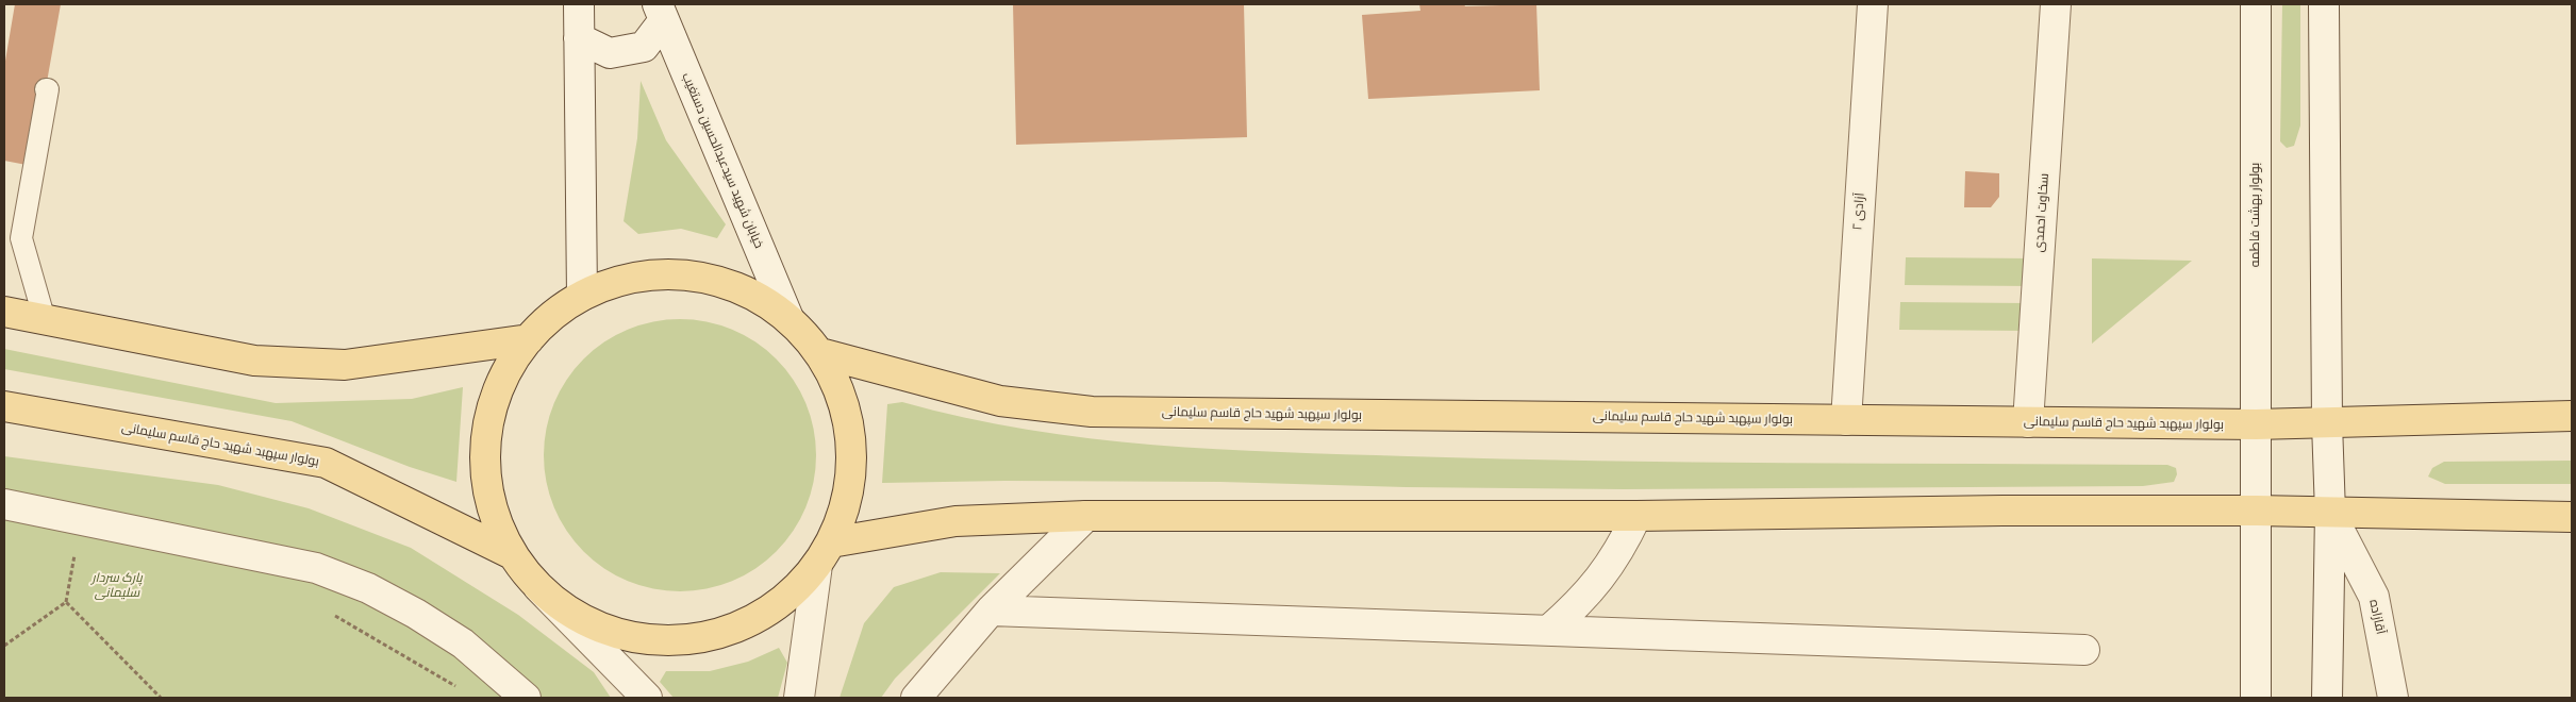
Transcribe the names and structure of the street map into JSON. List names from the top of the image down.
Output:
{
  "streets": {
    "main road": ["بولوار سپهبد شهید حاج قاسم سلیمانی"],
    "street": [
      "خیابان شهید سیدعبدالحسین دستغیب",
      "آزادی ۲",
      "سخاوت احمدی",
      "بولوار بهشت فاطمه",
      "آقازاده"
    ]
  },
  "crossings": [
    ["آزادی ۲", "بولوار سپهبد شهید حاج قاسم سلیمانی"],
    ["سخاوت احمدی", "بولوار سپهبد شهید حاج قاسم سلیمانی"],
    ["بولوار بهشت فاطمه", "بولوار سپهبد شهید حاج قاسم سلیمانی"]
  ],
  "parks": ["پارک سردار سلیمانی"]
}
